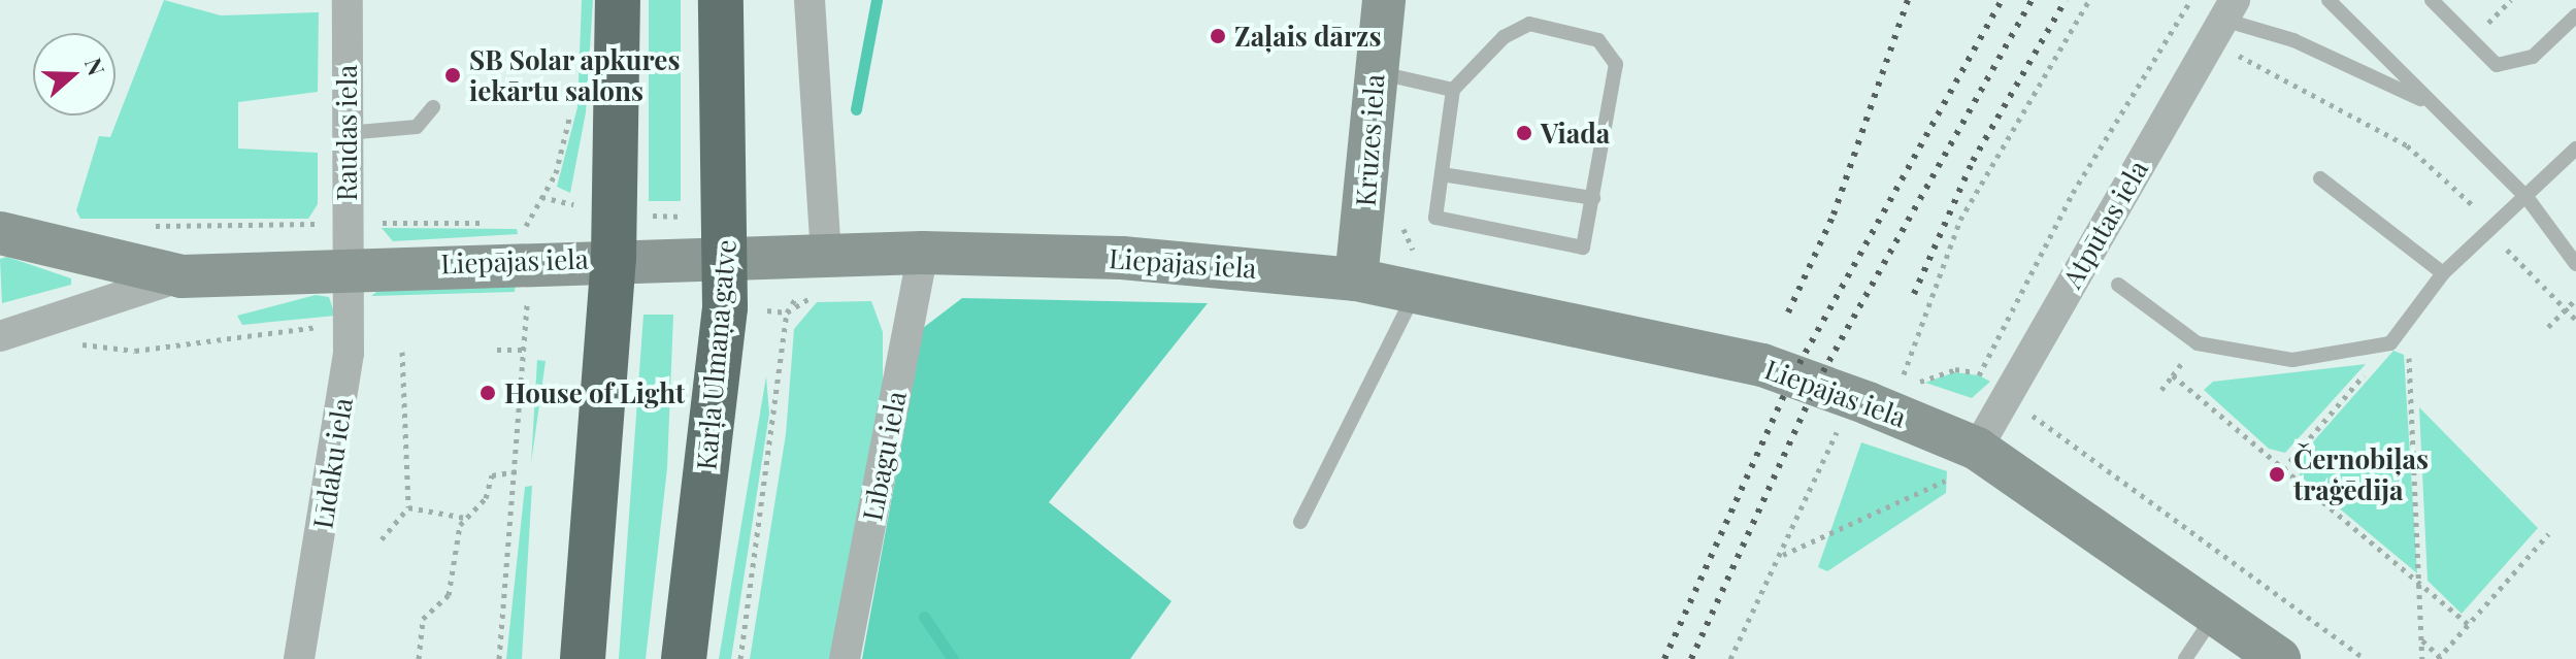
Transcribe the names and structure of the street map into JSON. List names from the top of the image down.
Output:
{
  "streets": {
    "highway": ["Kārļa Ulmaņa gatve"],
    "street": [
      "Raudas iela",
      "Krūzes iela",
      "Atpūtas iela",
      "Liepājas iela",
      "Lībagu iela",
      "Līdaku iela"
    ]
  },
  "crossings": [
    ["Raudas iela", "Liepājas iela"],
    ["Raudas iela", "Līdaku iela"],
    ["Krūzes iela", "Liepājas iela"],
    ["Atpūtas iela", "Liepājas iela"],
    ["Liepājas iela", "Kārļa Ulmaņa gatve"],
    ["Liepājas iela", "Lībagu iela"],
    ["Liepājas iela", "Līdaku iela"]
  ],
  "places": [
    "Zaļais dārzs",
    "SB Solar apkures iekārtu salons",
    "Viada",
    "House of Light",
    "Černobiļas traģēdija"
  ],
  "north": "right"
}
